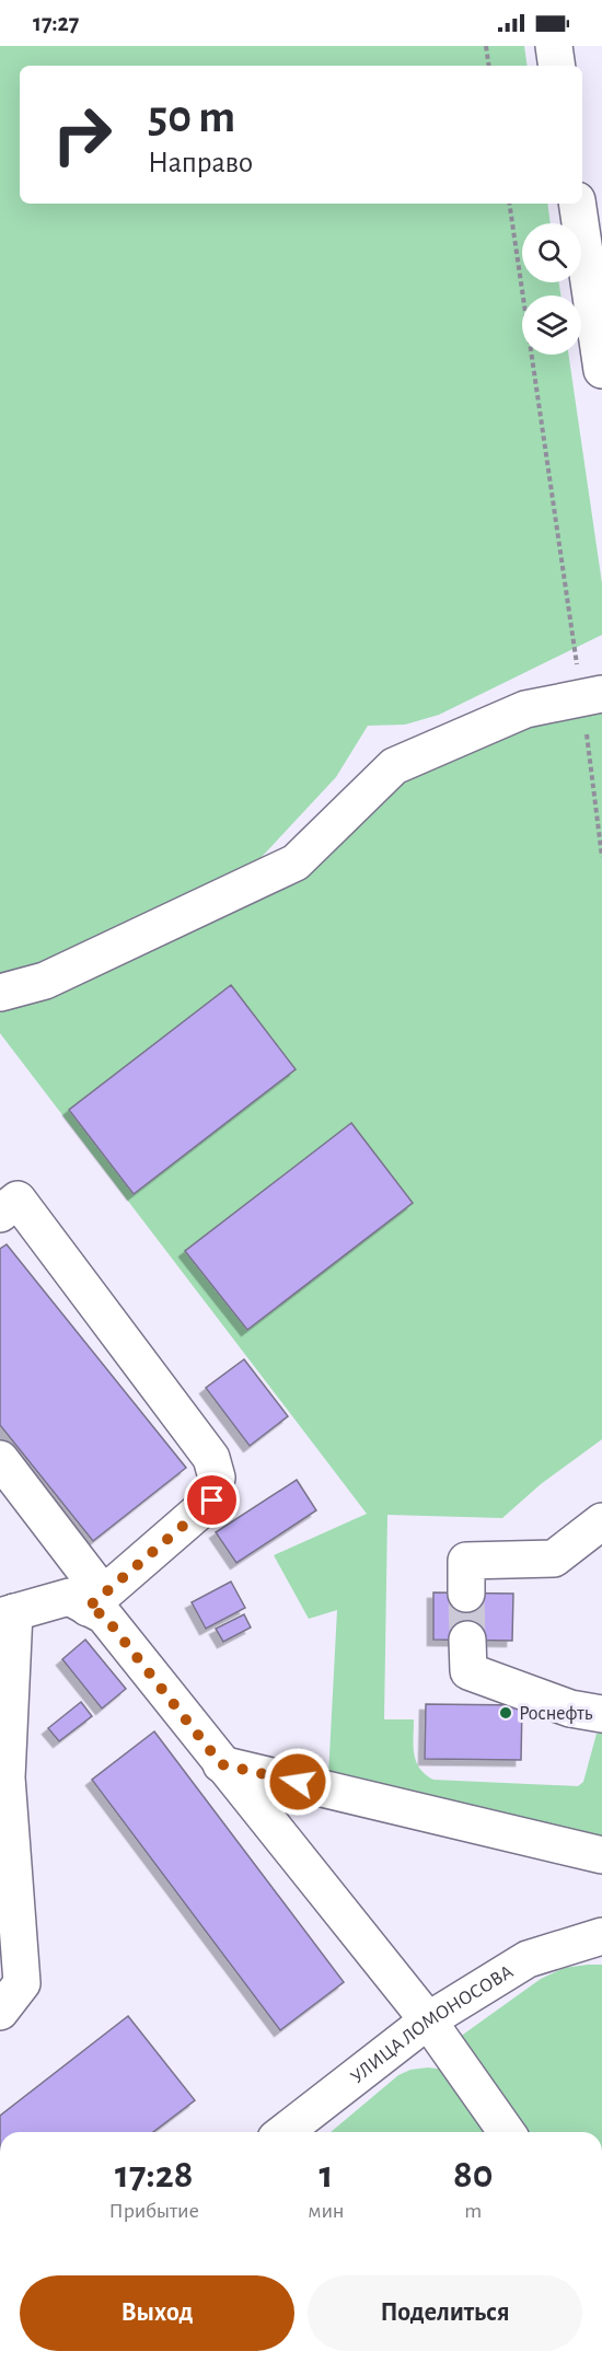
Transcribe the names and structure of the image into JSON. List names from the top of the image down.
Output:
{
  "streets": {
    "street": ["УЛИЦА ЛОМОНОСОВА"]
  },
  "places": ["Роснефть"],
  "page": {
    "status": "17:27",
    "turn": ["50 m", "Направо"],
    "eta": [
      "17:28",
      "Прибытие",
      "1",
      "мин",
      "80",
      "m"
    ],
    "buttons": ["Выход", "Поделиться"]
  }
}
